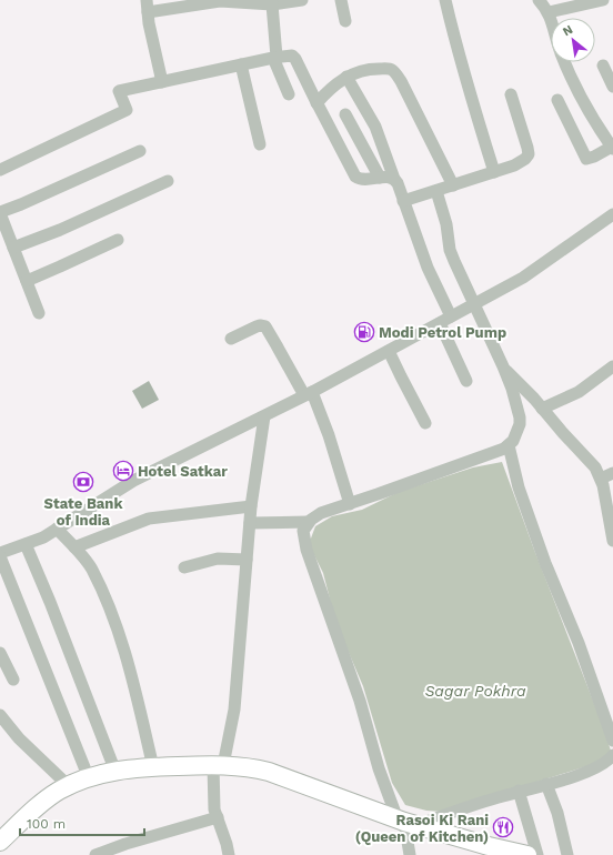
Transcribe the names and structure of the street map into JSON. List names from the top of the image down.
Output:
{
  "water": ["Sagar Pokhra"],
  "places": {
    "fuel station": ["Modi Petrol Pump"],
    "hotel": ["Hotel Satkar"],
    "bank": ["State Bank of India"],
    "restaurant": ["Rasoi Ki Rani (Queen of Kitchen)"]
  },
  "scale_bar": "100 m",
  "north": "top left"
}
